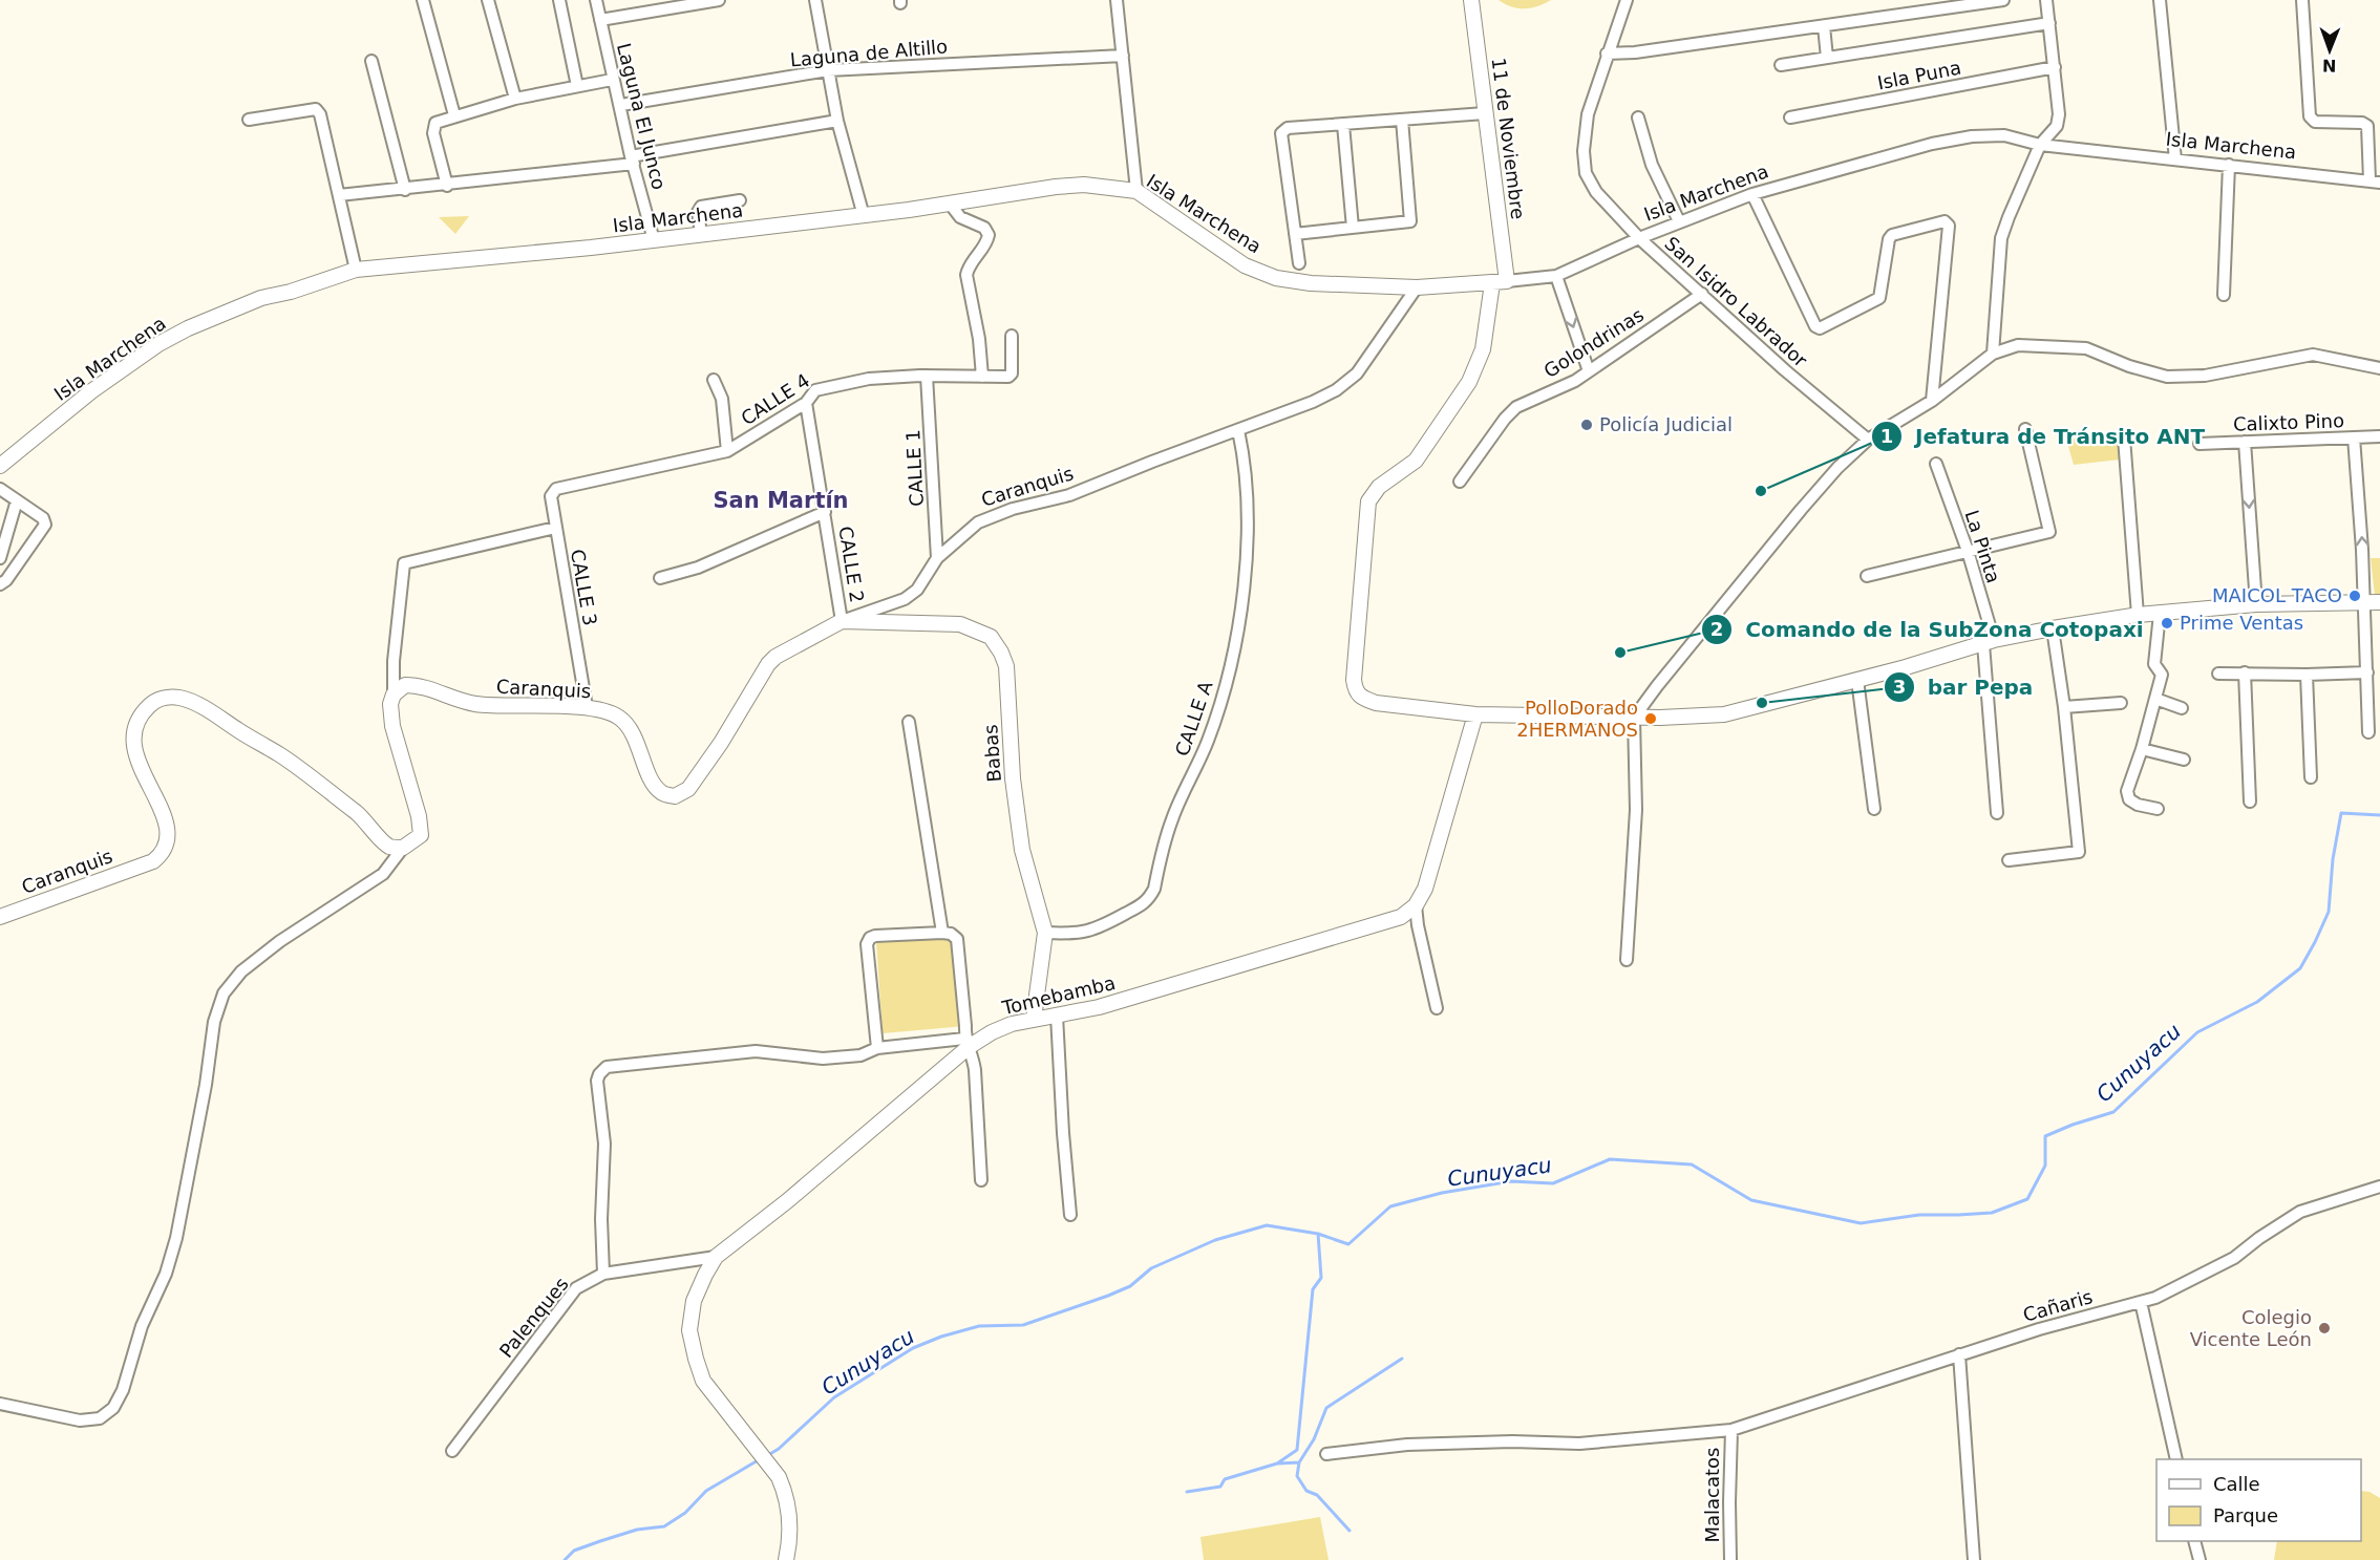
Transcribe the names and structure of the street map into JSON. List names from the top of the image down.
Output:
{
  "streets": {
    "street": [
      "Laguna de Altillo",
      "Isla Puna",
      "Laguna El Junco",
      "11 de Noviembre",
      "Isla Marchena",
      "San Isidro Labrador",
      "Golondrinas",
      "CALLE 4",
      "Calixto Pino",
      "CALLE 1",
      "Caranquis",
      "La Pinta",
      "CALLE 2",
      "CALLE 3",
      "CALLE A",
      "Babas",
      "Tomebamba",
      "Cañaris",
      "Palenques",
      "Malacatos"
    ]
  },
  "crossings": [
    ["Laguna de Altillo", "Laguna El Junco"],
    ["Laguna El Junco", "Isla Marchena"],
    ["11 de Noviembre", "Isla Marchena"],
    ["Isla Marchena", "San Isidro Labrador"],
    ["Isla Marchena", "Caranquis"],
    ["San Isidro Labrador", "Golondrinas"],
    ["CALLE 4", "CALLE 1"],
    ["CALLE 4", "CALLE 2"],
    ["CALLE 4", "CALLE 3"],
    ["CALLE 1", "Caranquis"],
    ["Caranquis", "CALLE 2"],
    ["Caranquis", "CALLE 3"],
    ["Caranquis", "CALLE A"],
    ["Caranquis", "Babas"],
    ["CALLE 2", "Babas"],
    ["CALLE A", "Babas"],
    ["Babas", "Tomebamba"],
    ["Tomebamba", "Palenques"],
    ["Cañaris", "Malacatos"]
  ],
  "districts": ["San Martín"],
  "water": ["Cunuyacu"],
  "places": [
    "Policía Judicial",
    "Jefatura de Tránsito ANT",
    "MAICOL TACO",
    "Prime Ventas",
    "Comando de la SubZona Cotopaxi",
    "bar Pepa",
    "PolloDorado 2HERMANOS",
    "Colegio Vicente León"
  ],
  "legend": ["Calle", "Parque"],
  "north": "bottom"
}
